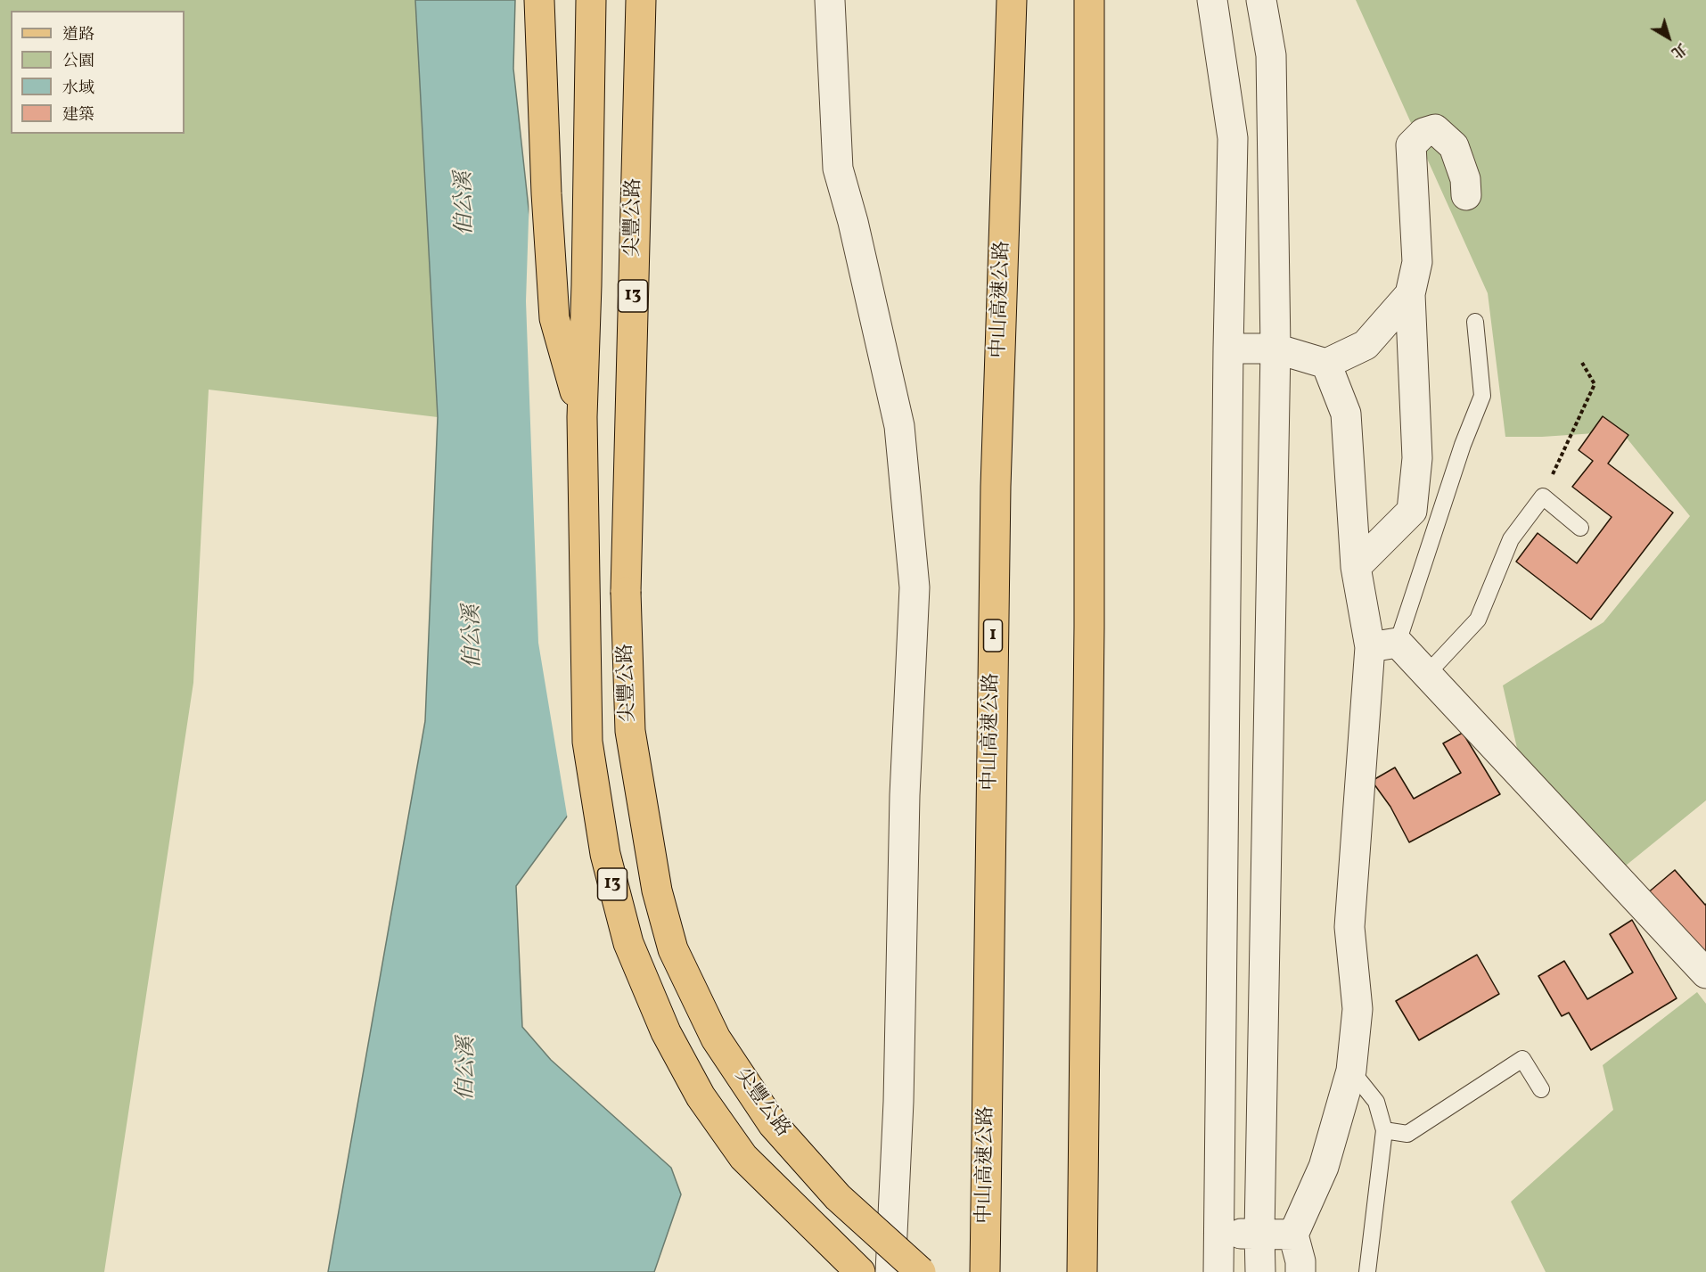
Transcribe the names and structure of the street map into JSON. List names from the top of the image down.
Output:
{
  "streets": {
    "main road": [
      "尖豐公路",
      "13",
      "中山高速公路",
      "1"
    ]
  },
  "water": ["伯公溪"],
  "legend": [
    "道路",
    "公園",
    "水域",
    "建築"
  ],
  "north": "bottom right"
}
